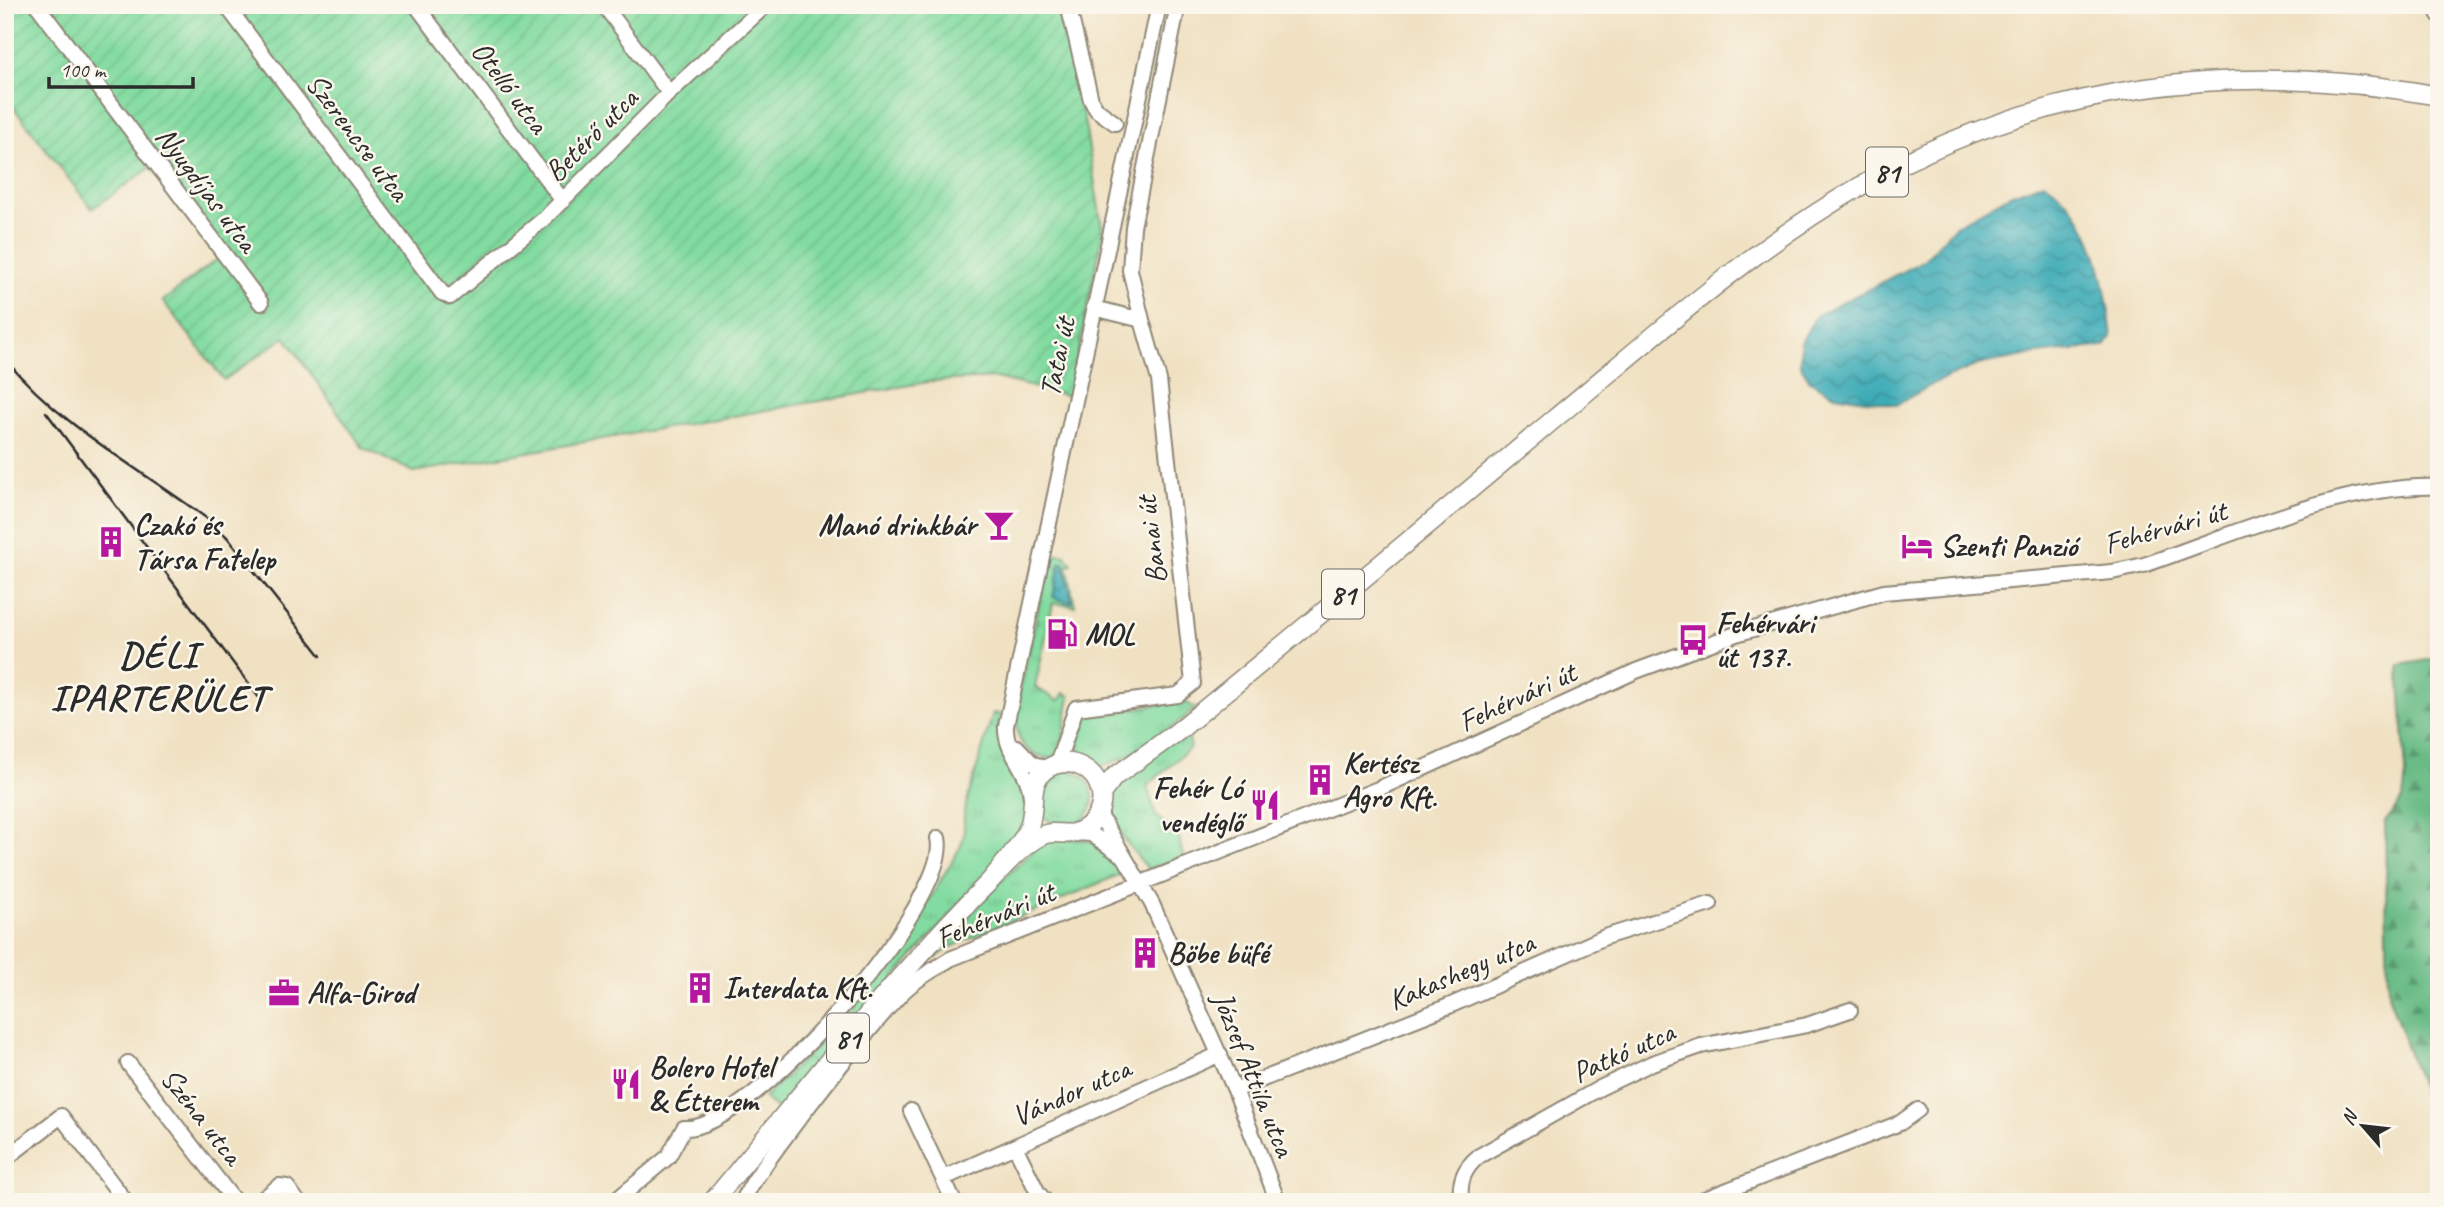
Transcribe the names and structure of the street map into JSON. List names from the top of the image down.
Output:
{
  "streets": {
    "main road": ["81"],
    "street": [
      "Otelló utca",
      "Betérő utca",
      "Szerencse utca",
      "Nyugdíjas utca",
      "Tatai út",
      "Fehérvári út",
      "Banai út",
      "Kakashegy utca",
      "Patkó utca",
      "József Attila utca",
      "Vándor utca",
      "Széna utca"
    ]
  },
  "crossings": [
    ["Otelló utca", "Betérő utca"],
    ["Betérő utca", "Szerencse utca"],
    ["81", "Tatai út"],
    ["81", "József Attila utca"],
    ["Tatai út", "József Attila utca"],
    ["Fehérvári út", "József Attila utca"],
    ["Kakashegy utca", "József Attila utca"],
    ["József Attila utca", "Vándor utca"]
  ],
  "districts": ["DÉLI IPARTERÜLET"],
  "places": {
    "bar": ["Manó drinkbár"],
    "building": [
      "Czakó és Társa Fatelep",
      "Kertész Agro Kft.",
      "Böbe büfé",
      "Interdata Kft."
    ],
    "hotel": ["Szenti Panzió"],
    "fuel station": ["MOL"],
    "bus stop": ["Fehérvári út 137."],
    "restaurant": ["Fehér Ló vendéglő", "Bolero Hotel & Étterem"],
    "office": ["Alfa-Girod"]
  },
  "scale_bar": "100 m",
  "north": "top left"
}
